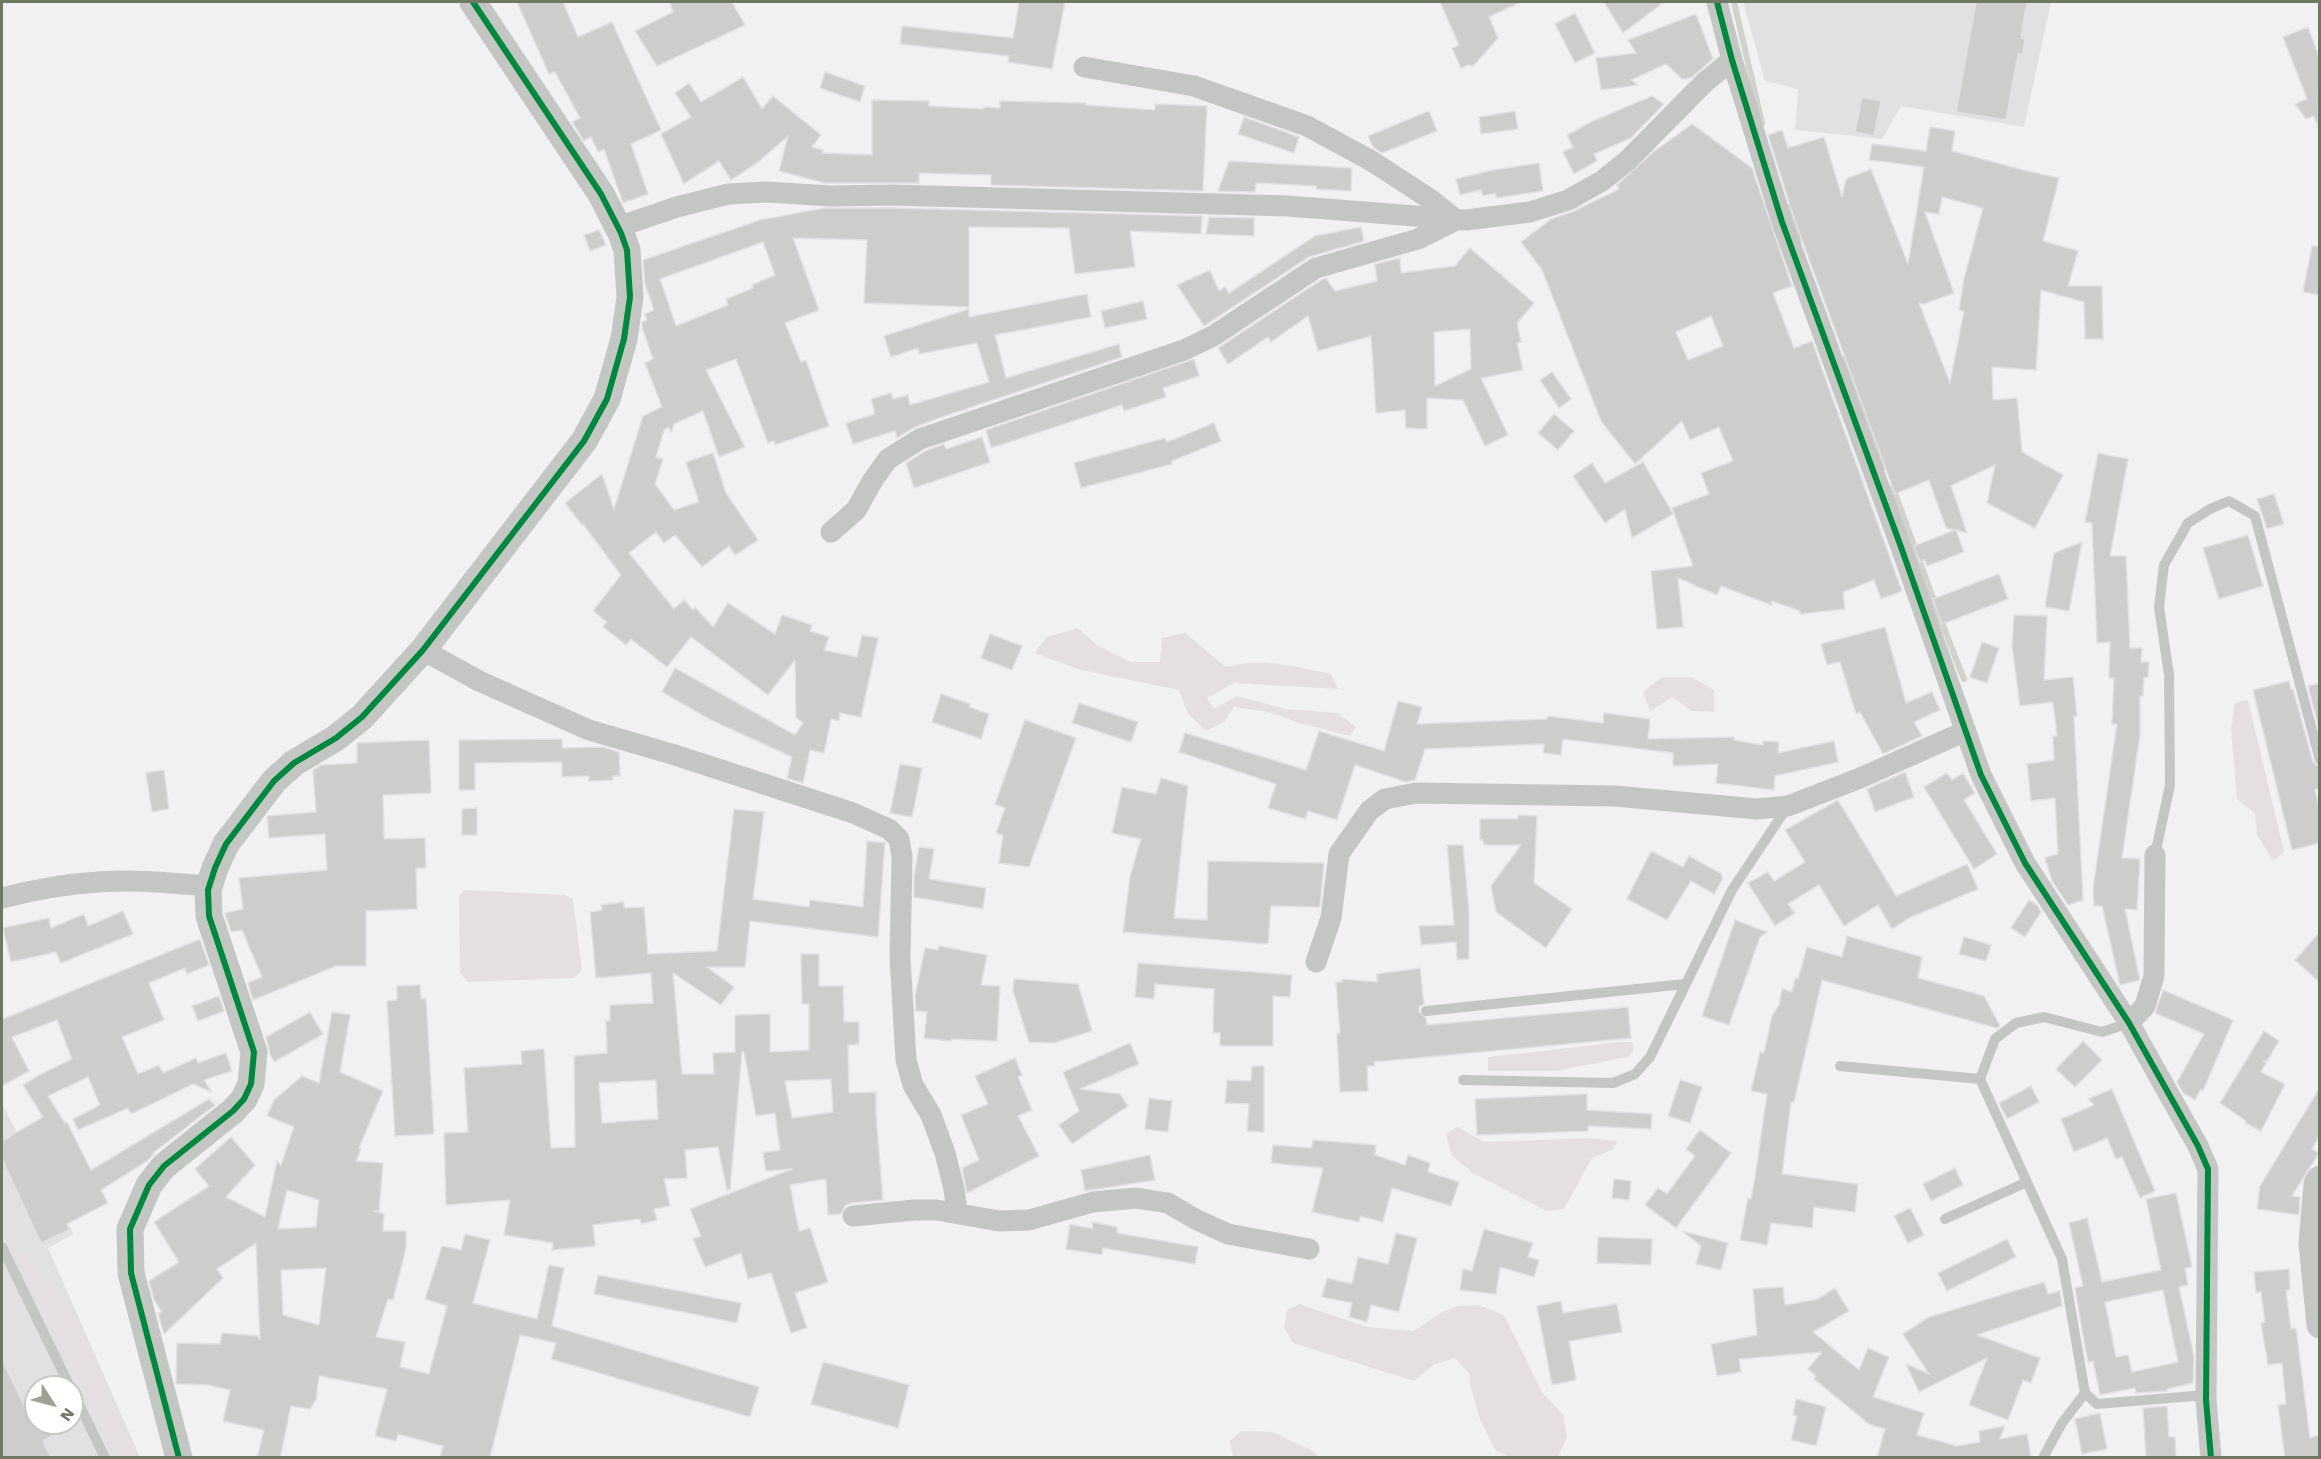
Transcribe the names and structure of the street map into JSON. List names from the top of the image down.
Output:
{
  "north": "bottom right"
}
